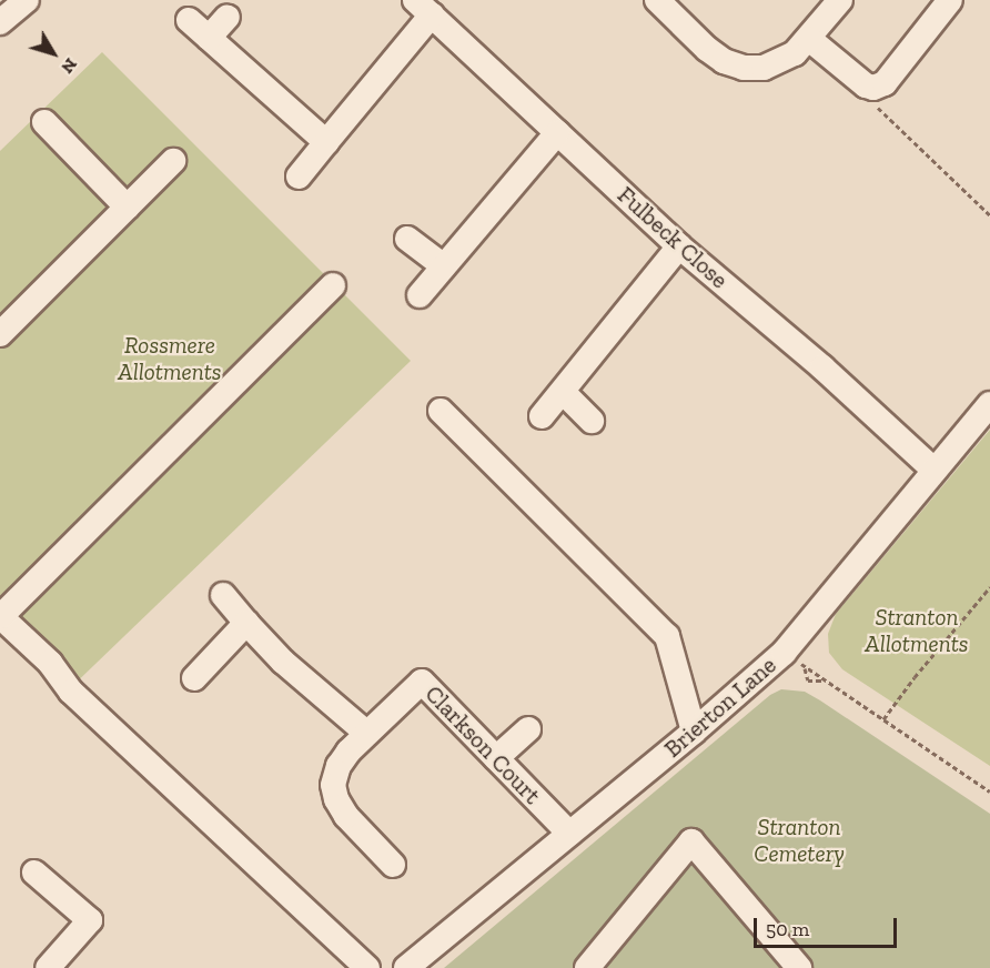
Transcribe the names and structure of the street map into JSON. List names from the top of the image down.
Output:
{
  "streets": {
    "street": ["Fulbeck Close", "Brierton Lane", "Clarkson Court"]
  },
  "crossings": [
    ["Fulbeck Close", "Brierton Lane"],
    ["Brierton Lane", "Clarkson Court"]
  ],
  "parks": ["Rossmere Allotments", "Stranton Allotments", "Stranton Cemetery"],
  "scale_bar": "50 m",
  "north": "bottom right"
}
